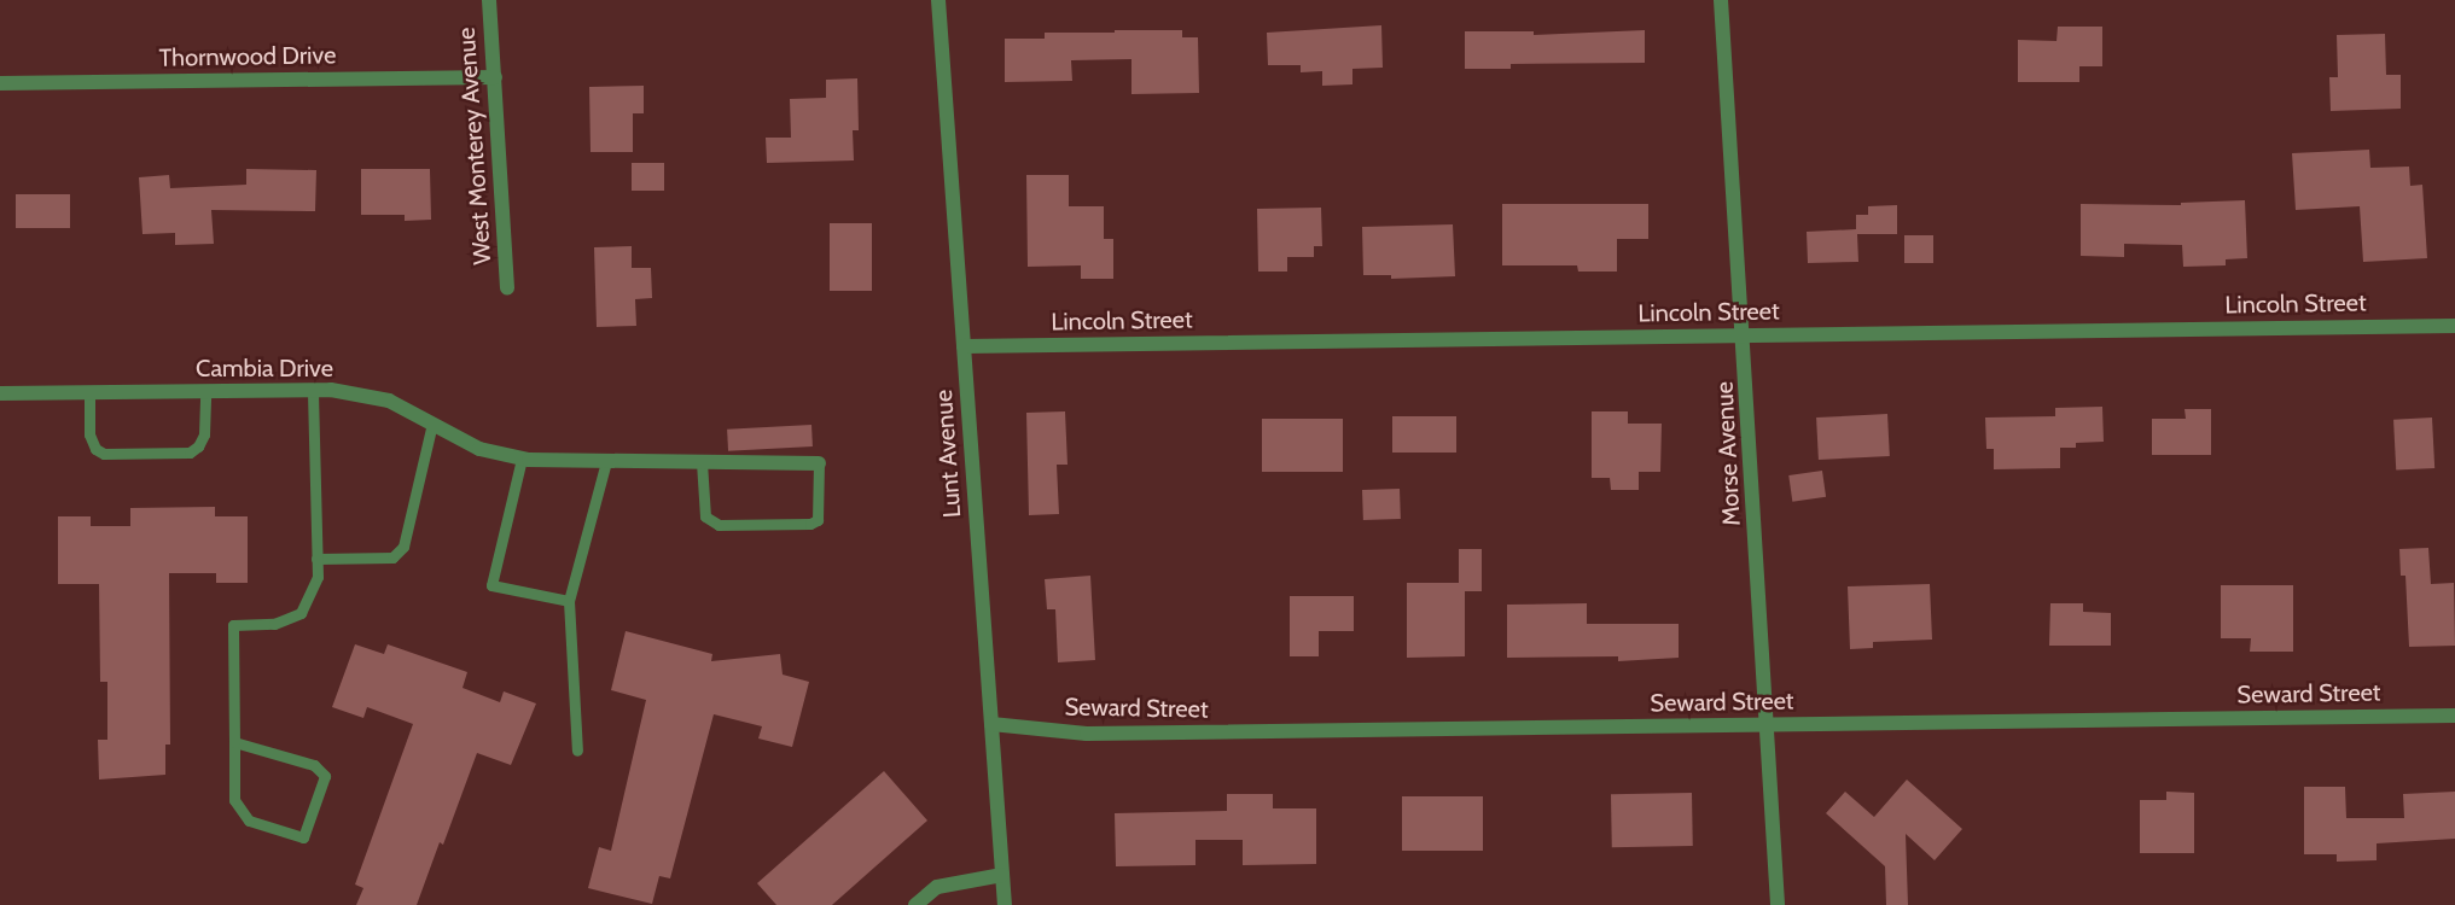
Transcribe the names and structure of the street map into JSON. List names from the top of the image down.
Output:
{
  "streets": {
    "street": [
      "Thornwood Drive",
      "West Monterey Avenue",
      "Lincoln Street",
      "Cambia Drive",
      "Lunt Avenue",
      "Morse Avenue",
      "Seward Street"
    ]
  },
  "crossings": [
    ["Thornwood Drive", "West Monterey Avenue"],
    ["Lincoln Street", "Lunt Avenue"],
    ["Lincoln Street", "Morse Avenue"],
    ["Lunt Avenue", "Seward Street"],
    ["Morse Avenue", "Seward Street"]
  ]
}
